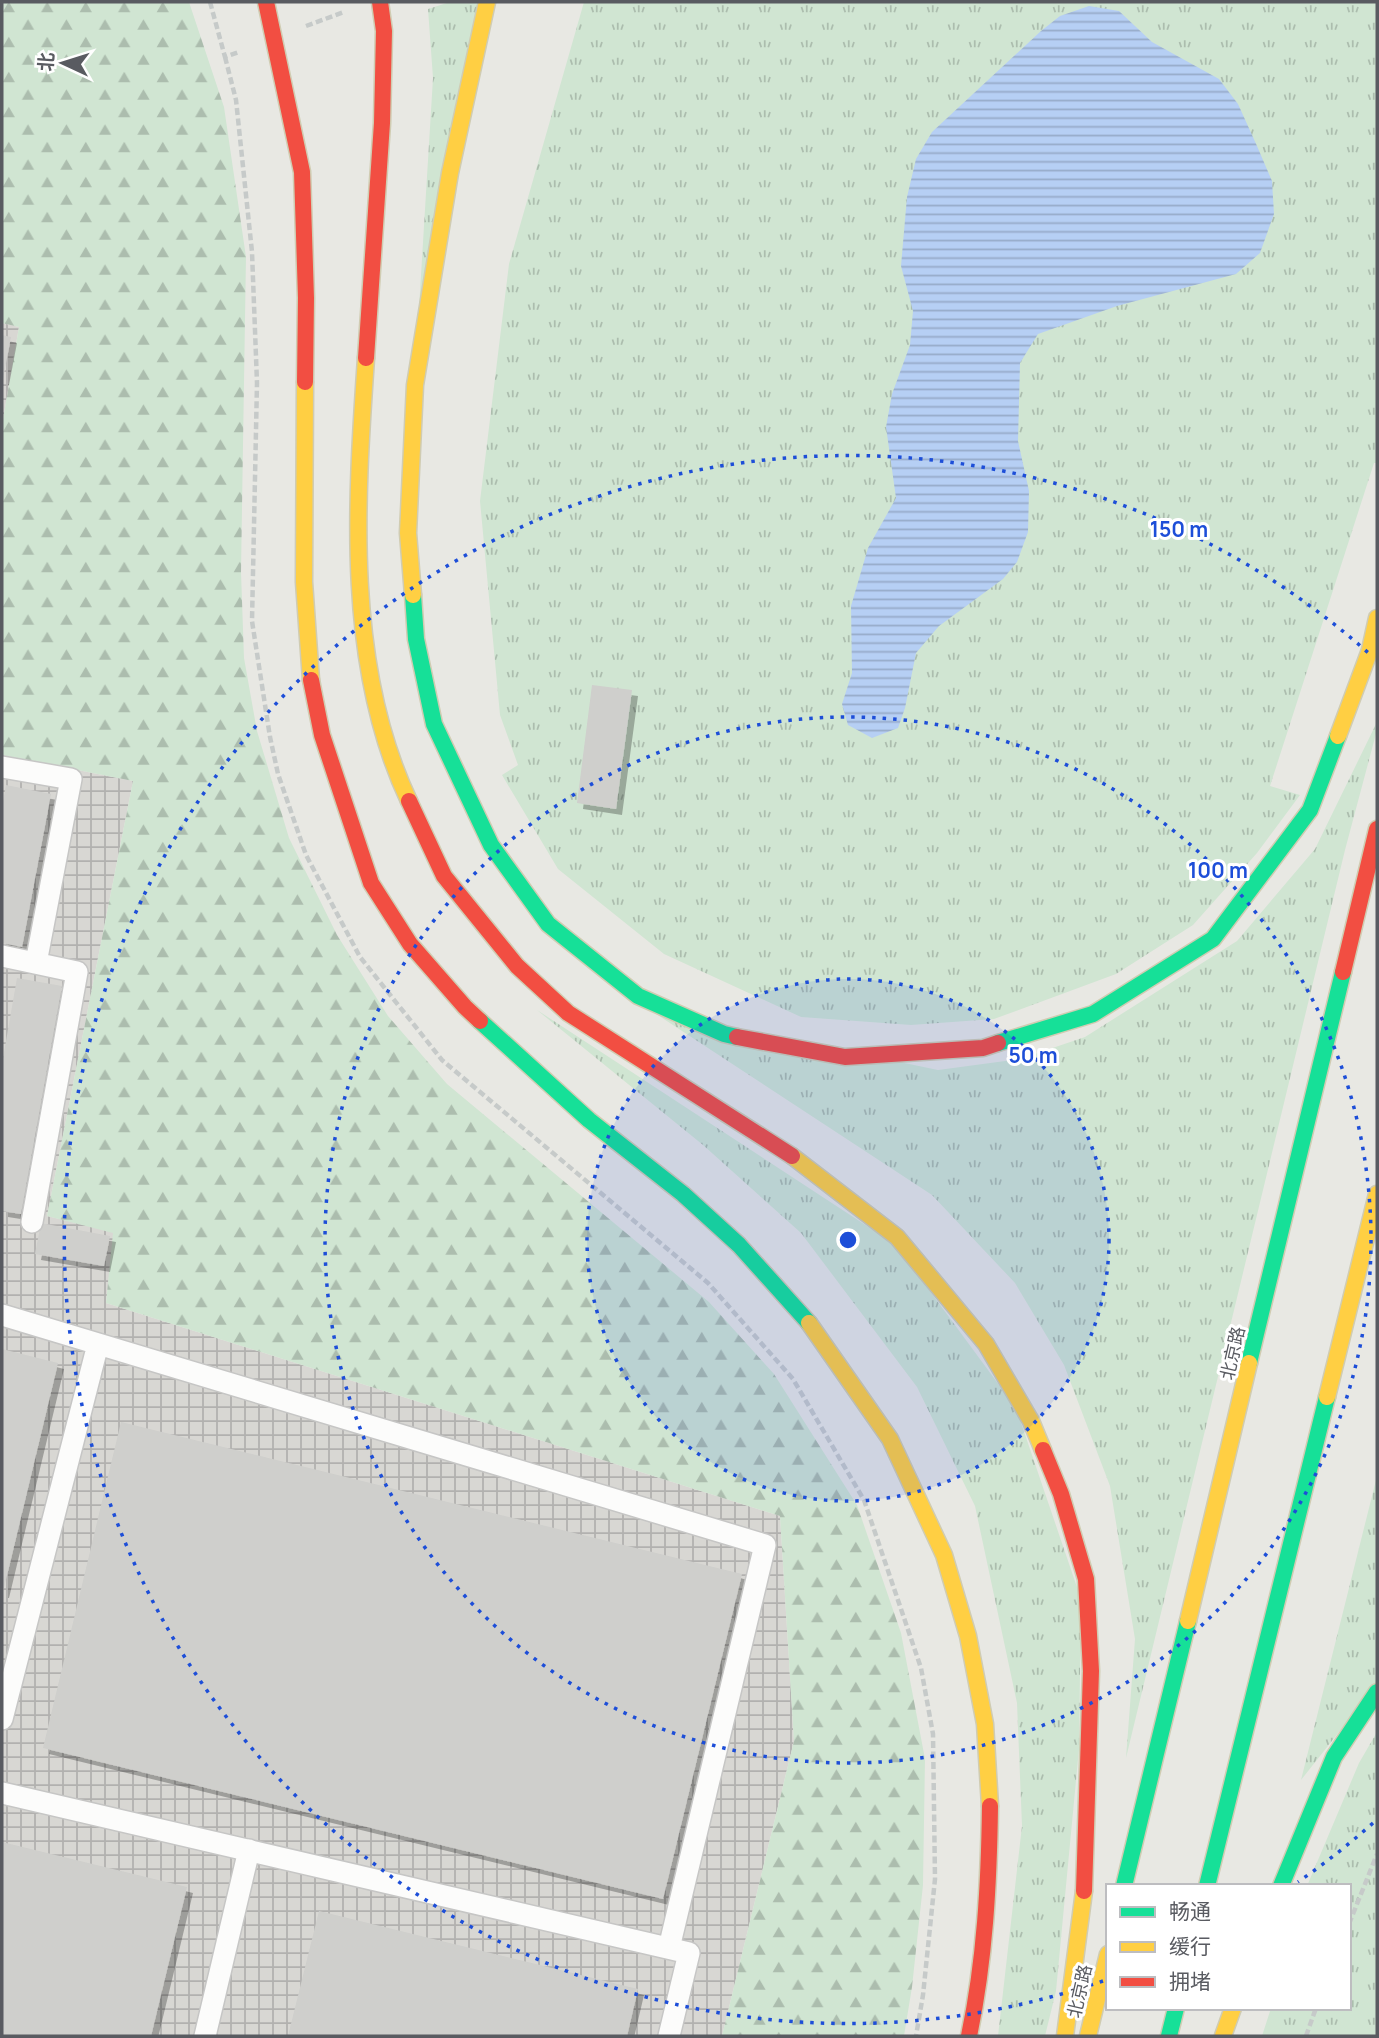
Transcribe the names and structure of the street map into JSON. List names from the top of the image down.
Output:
{
  "streets": {
    "main road": ["北京路"]
  },
  "legend": ["畅通", "缓行", "拥堵"],
  "north": "left",
  "rings": ["150 m", "100 m", "50 m"]
}
